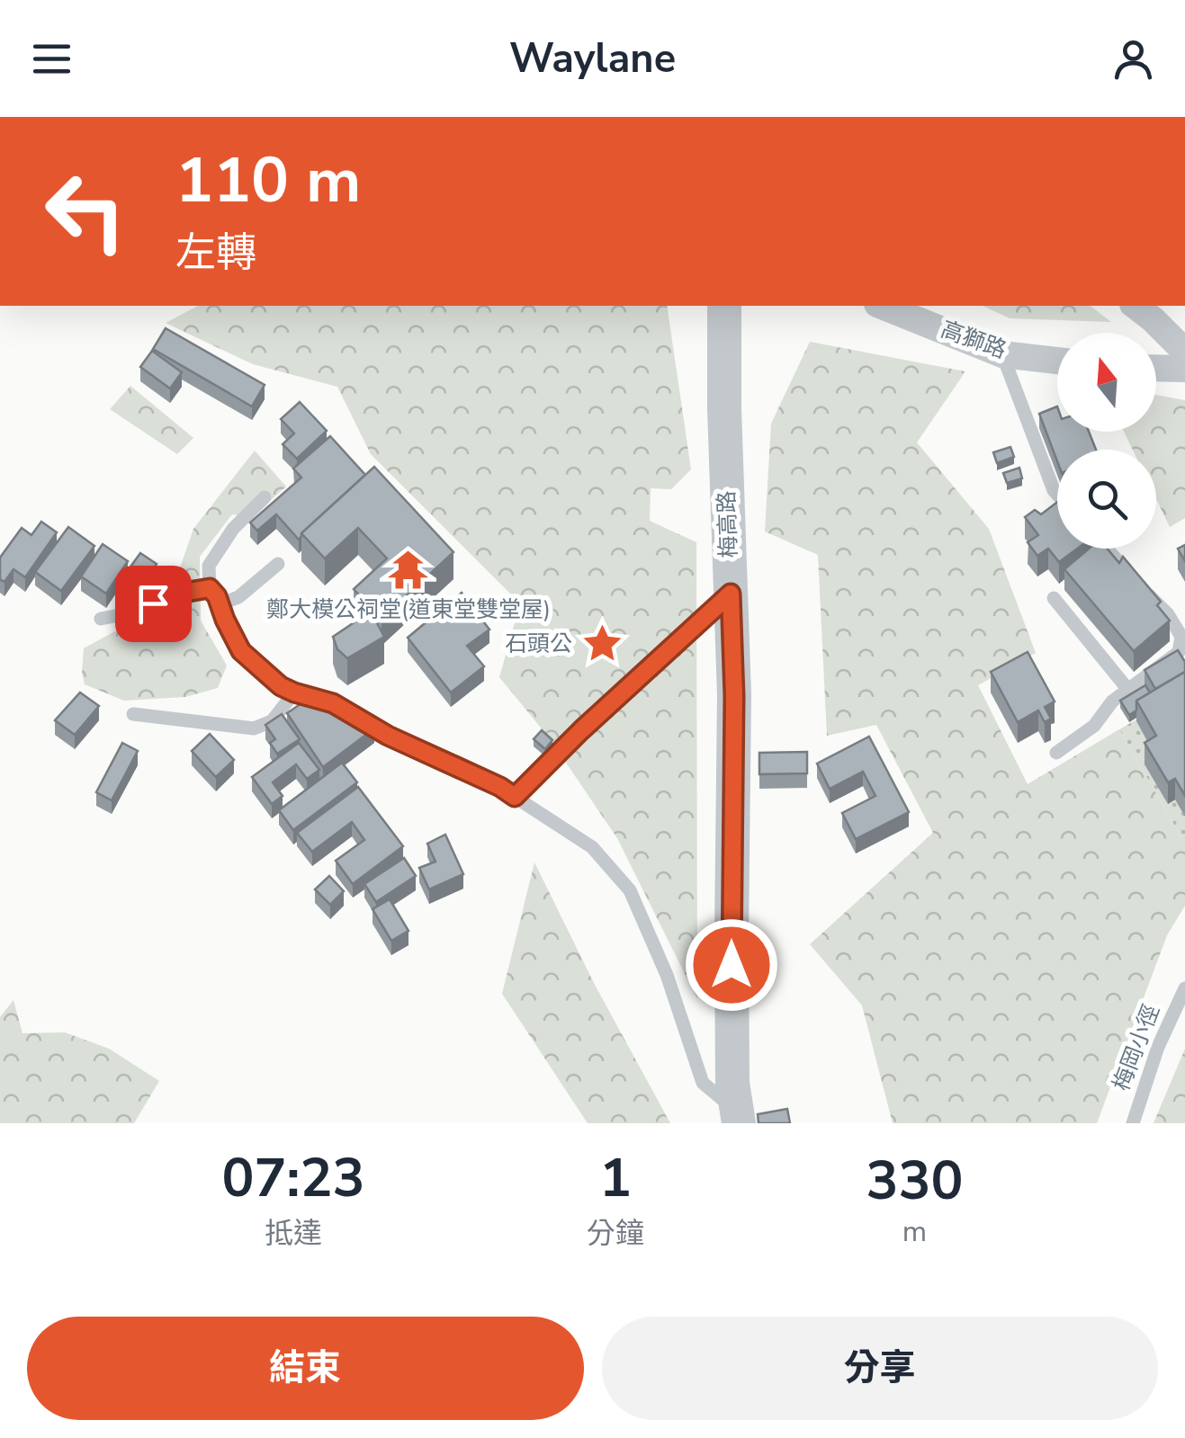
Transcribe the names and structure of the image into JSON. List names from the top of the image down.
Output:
{
  "streets": {
    "street": ["高獅路", "梅高路"],
    "lane": ["梅岡小徑"]
  },
  "places": {
    "temple": ["鄭大模公祠堂(道東堂雙堂屋)"],
    "place": ["石頭公"]
  },
  "north": "top",
  "page": {
    "header": "Waylane",
    "turn": ["110 m", "左轉"],
    "eta": [
      "07:23",
      "抵達",
      "1",
      "分鐘",
      "330",
      "m"
    ],
    "buttons": ["結束", "分享"]
  }
}
